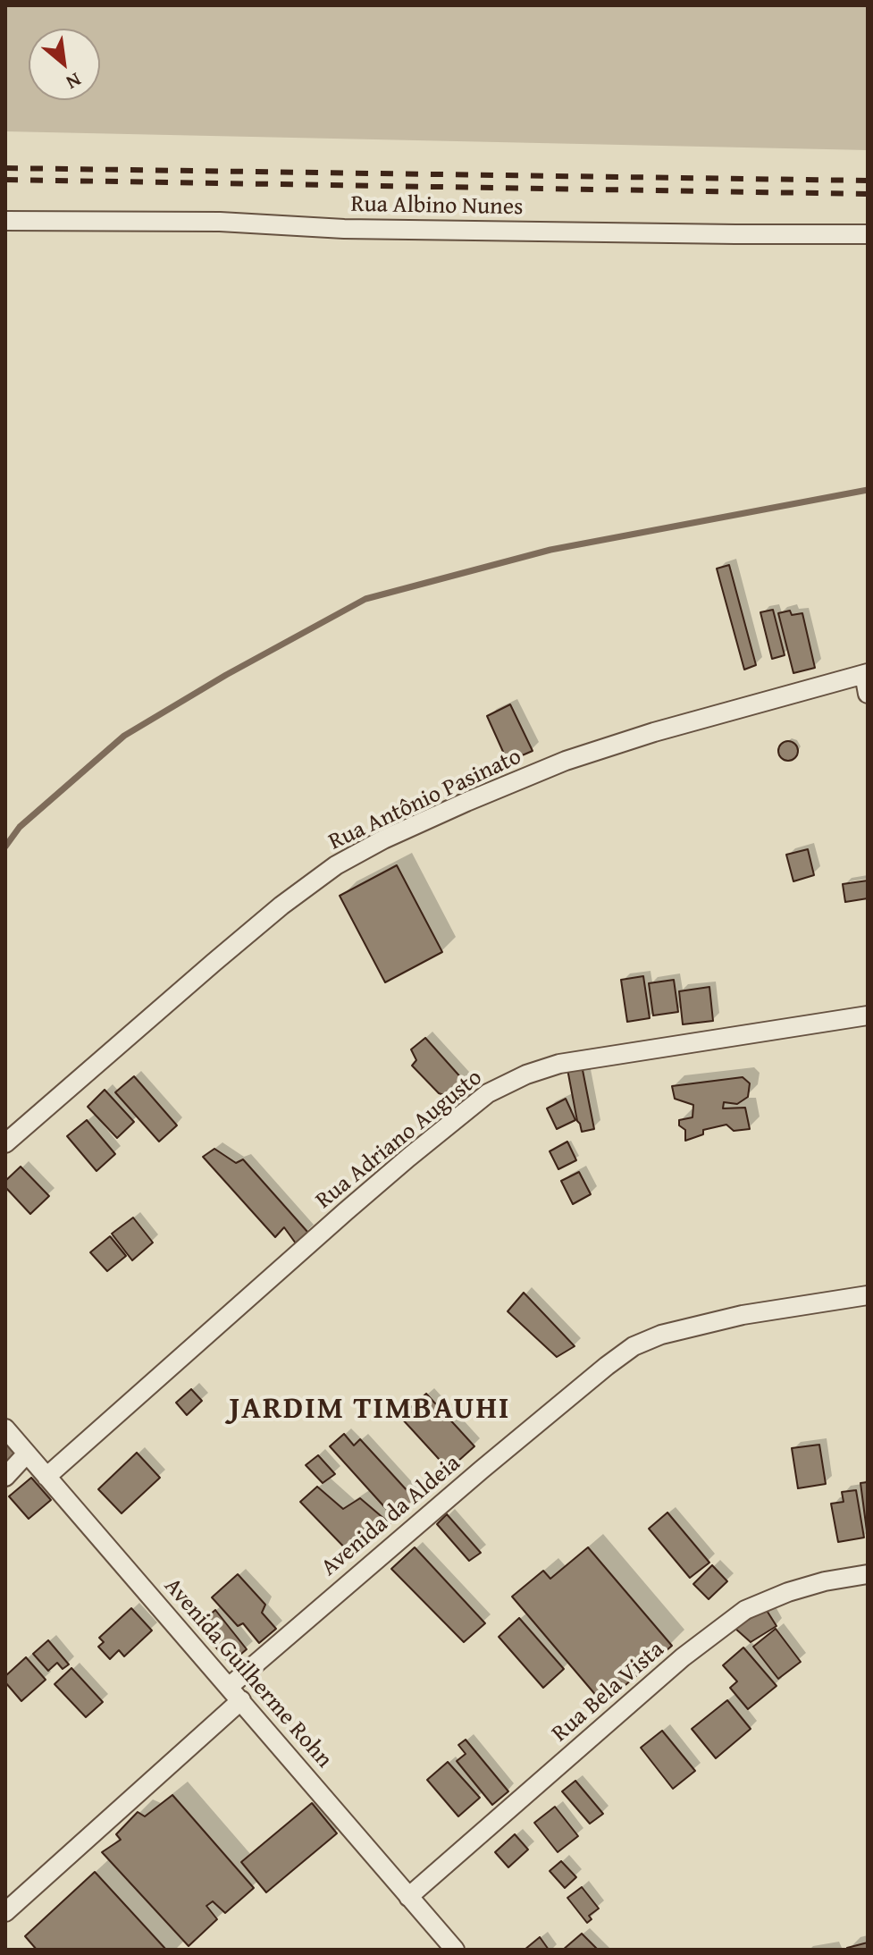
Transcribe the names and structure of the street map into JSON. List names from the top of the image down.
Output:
{
  "streets": {
    "street": [
      "Rua Albino Nunes",
      "Rua Antônio Pasinato",
      "Rua Adriano Augusto",
      "Avenida da Aldeia",
      "Avenida Guilherme Rohn",
      "Rua Bela Vista"
    ]
  },
  "crossings": [
    ["Rua Adriano Augusto", "Avenida Guilherme Rohn"],
    ["Avenida da Aldeia", "Avenida Guilherme Rohn"],
    ["Avenida Guilherme Rohn", "Rua Bela Vista"]
  ],
  "districts": ["JARDIM TIMBAUHI"],
  "north": "bottom right"
}
